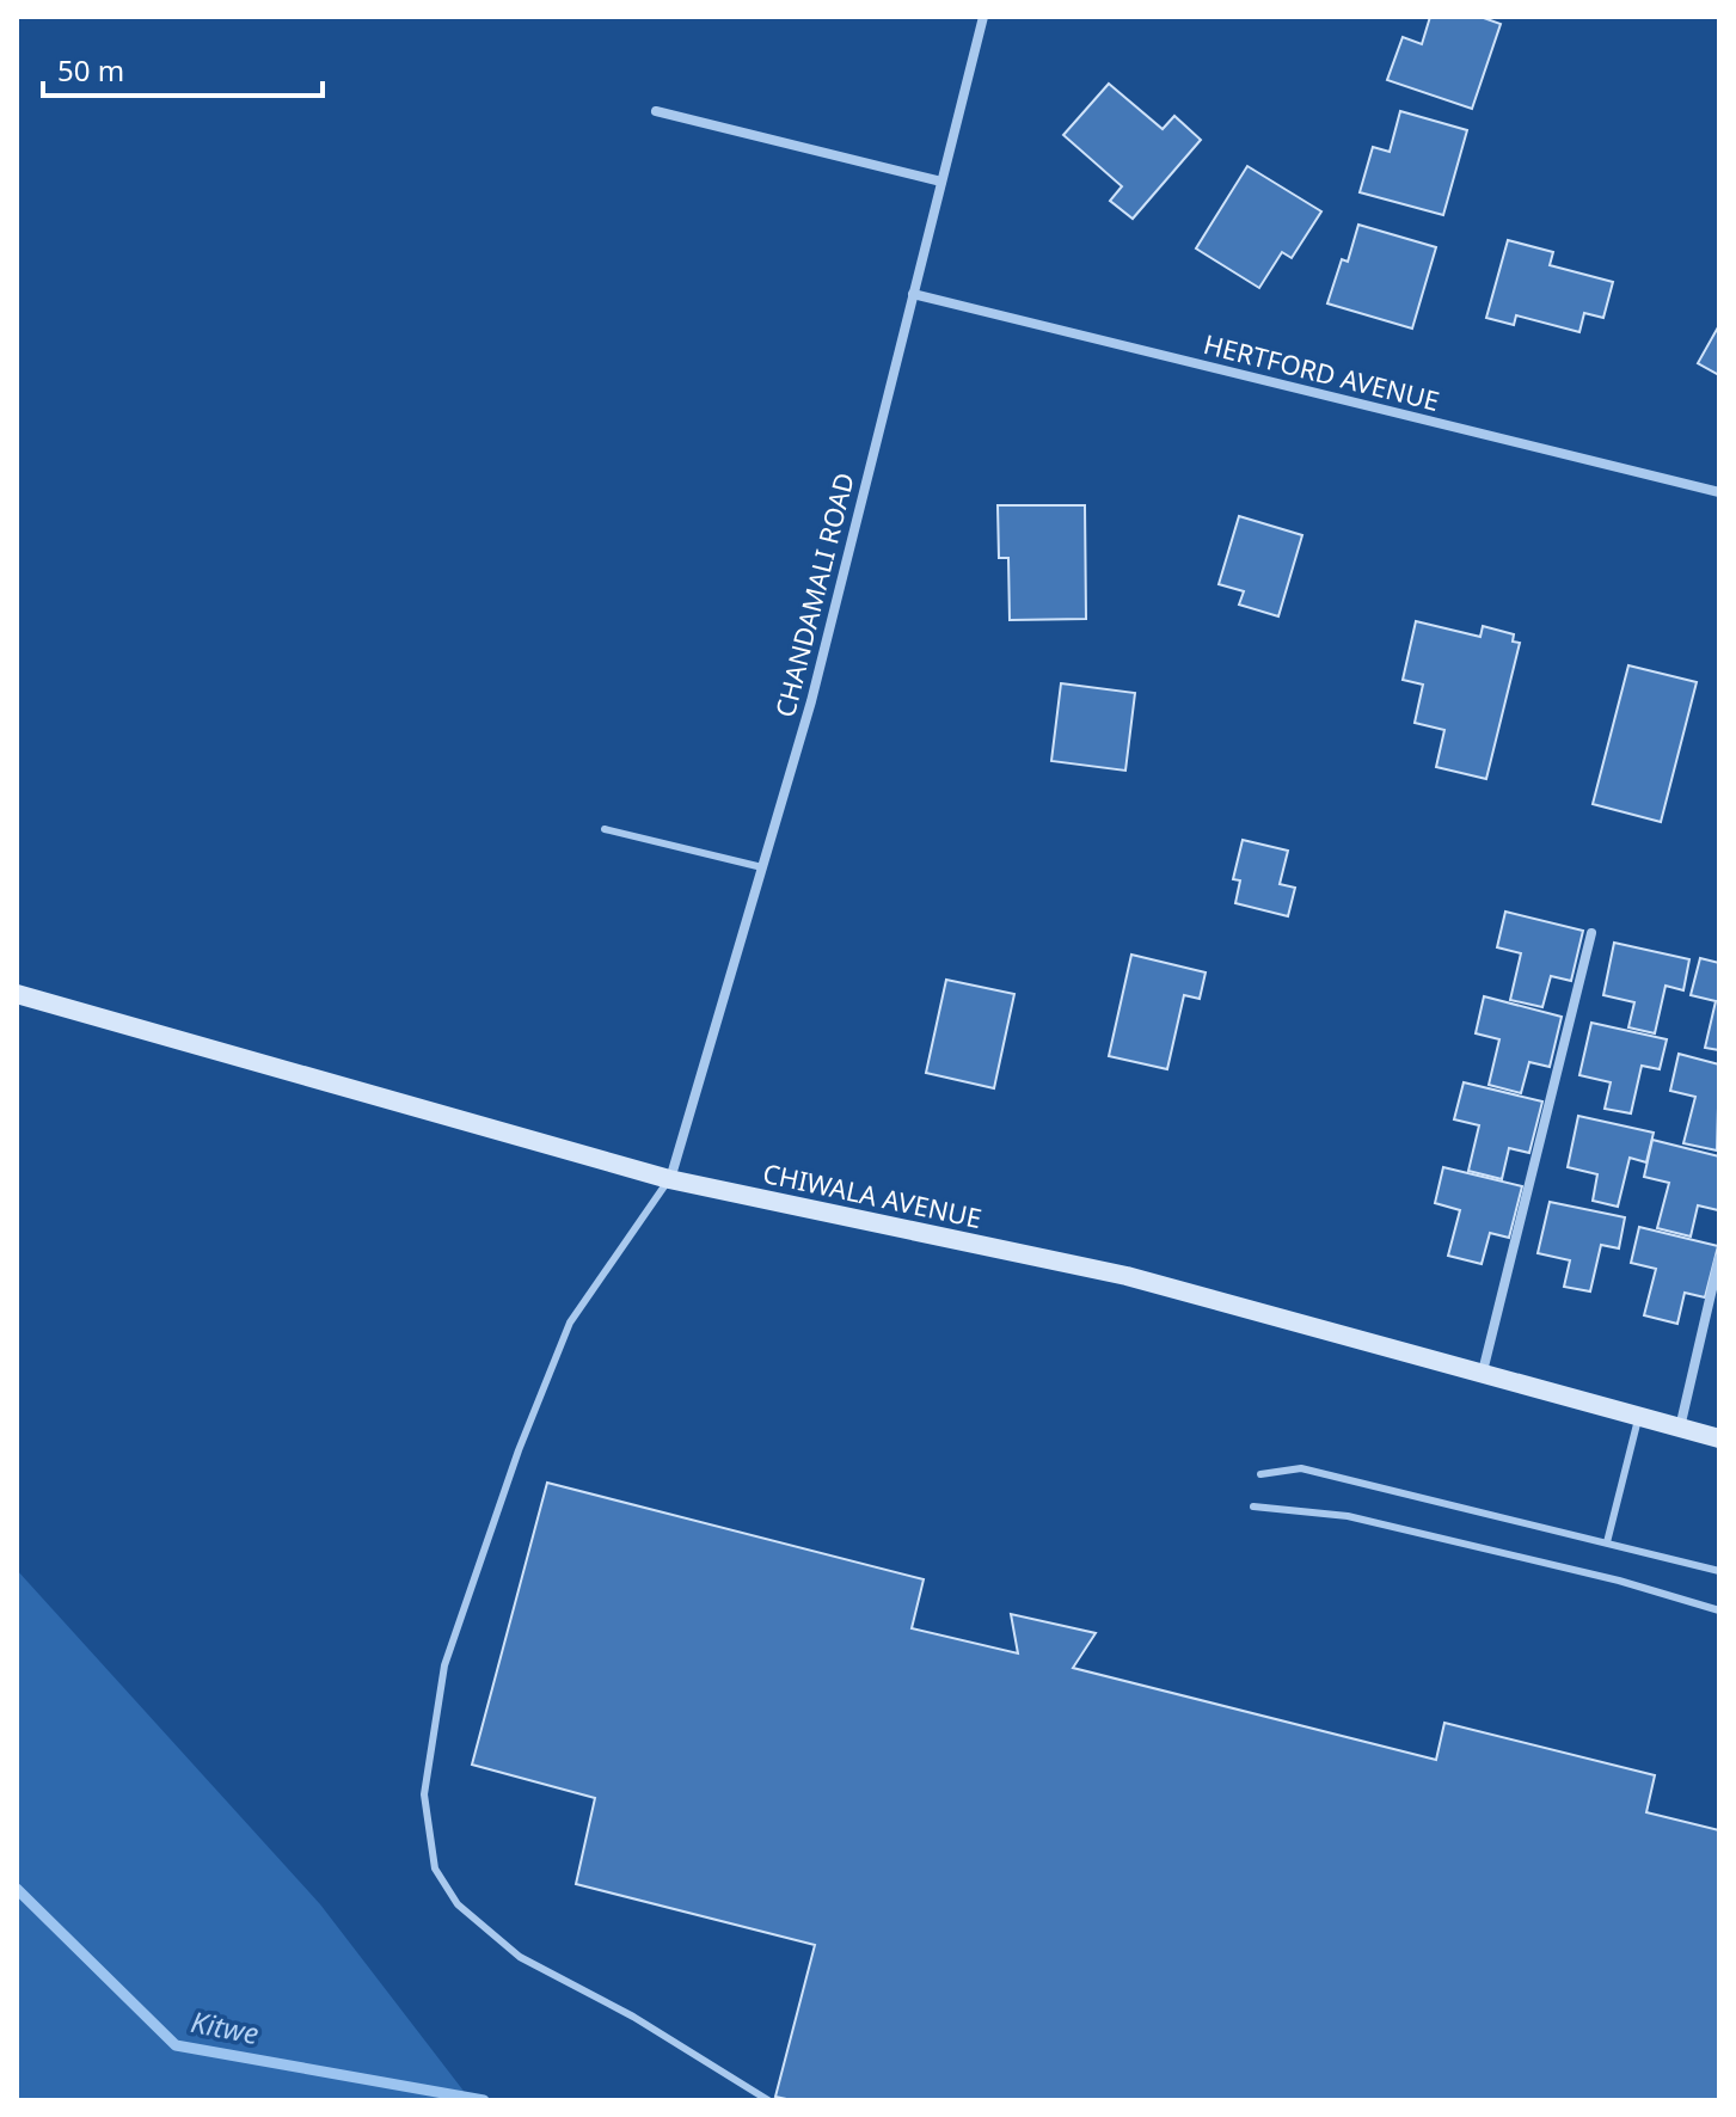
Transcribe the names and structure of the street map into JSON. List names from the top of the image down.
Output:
{
  "streets": {
    "main road": ["CHIWALA AVENUE"],
    "street": ["HERTFORD AVENUE", "CHANDAMALI ROAD"]
  },
  "crossings": [
    ["HERTFORD AVENUE", "CHANDAMALI ROAD"],
    ["CHANDAMALI ROAD", "CHIWALA AVENUE"]
  ],
  "water": ["Kitwe"],
  "scale_bar": "50 m"
}
